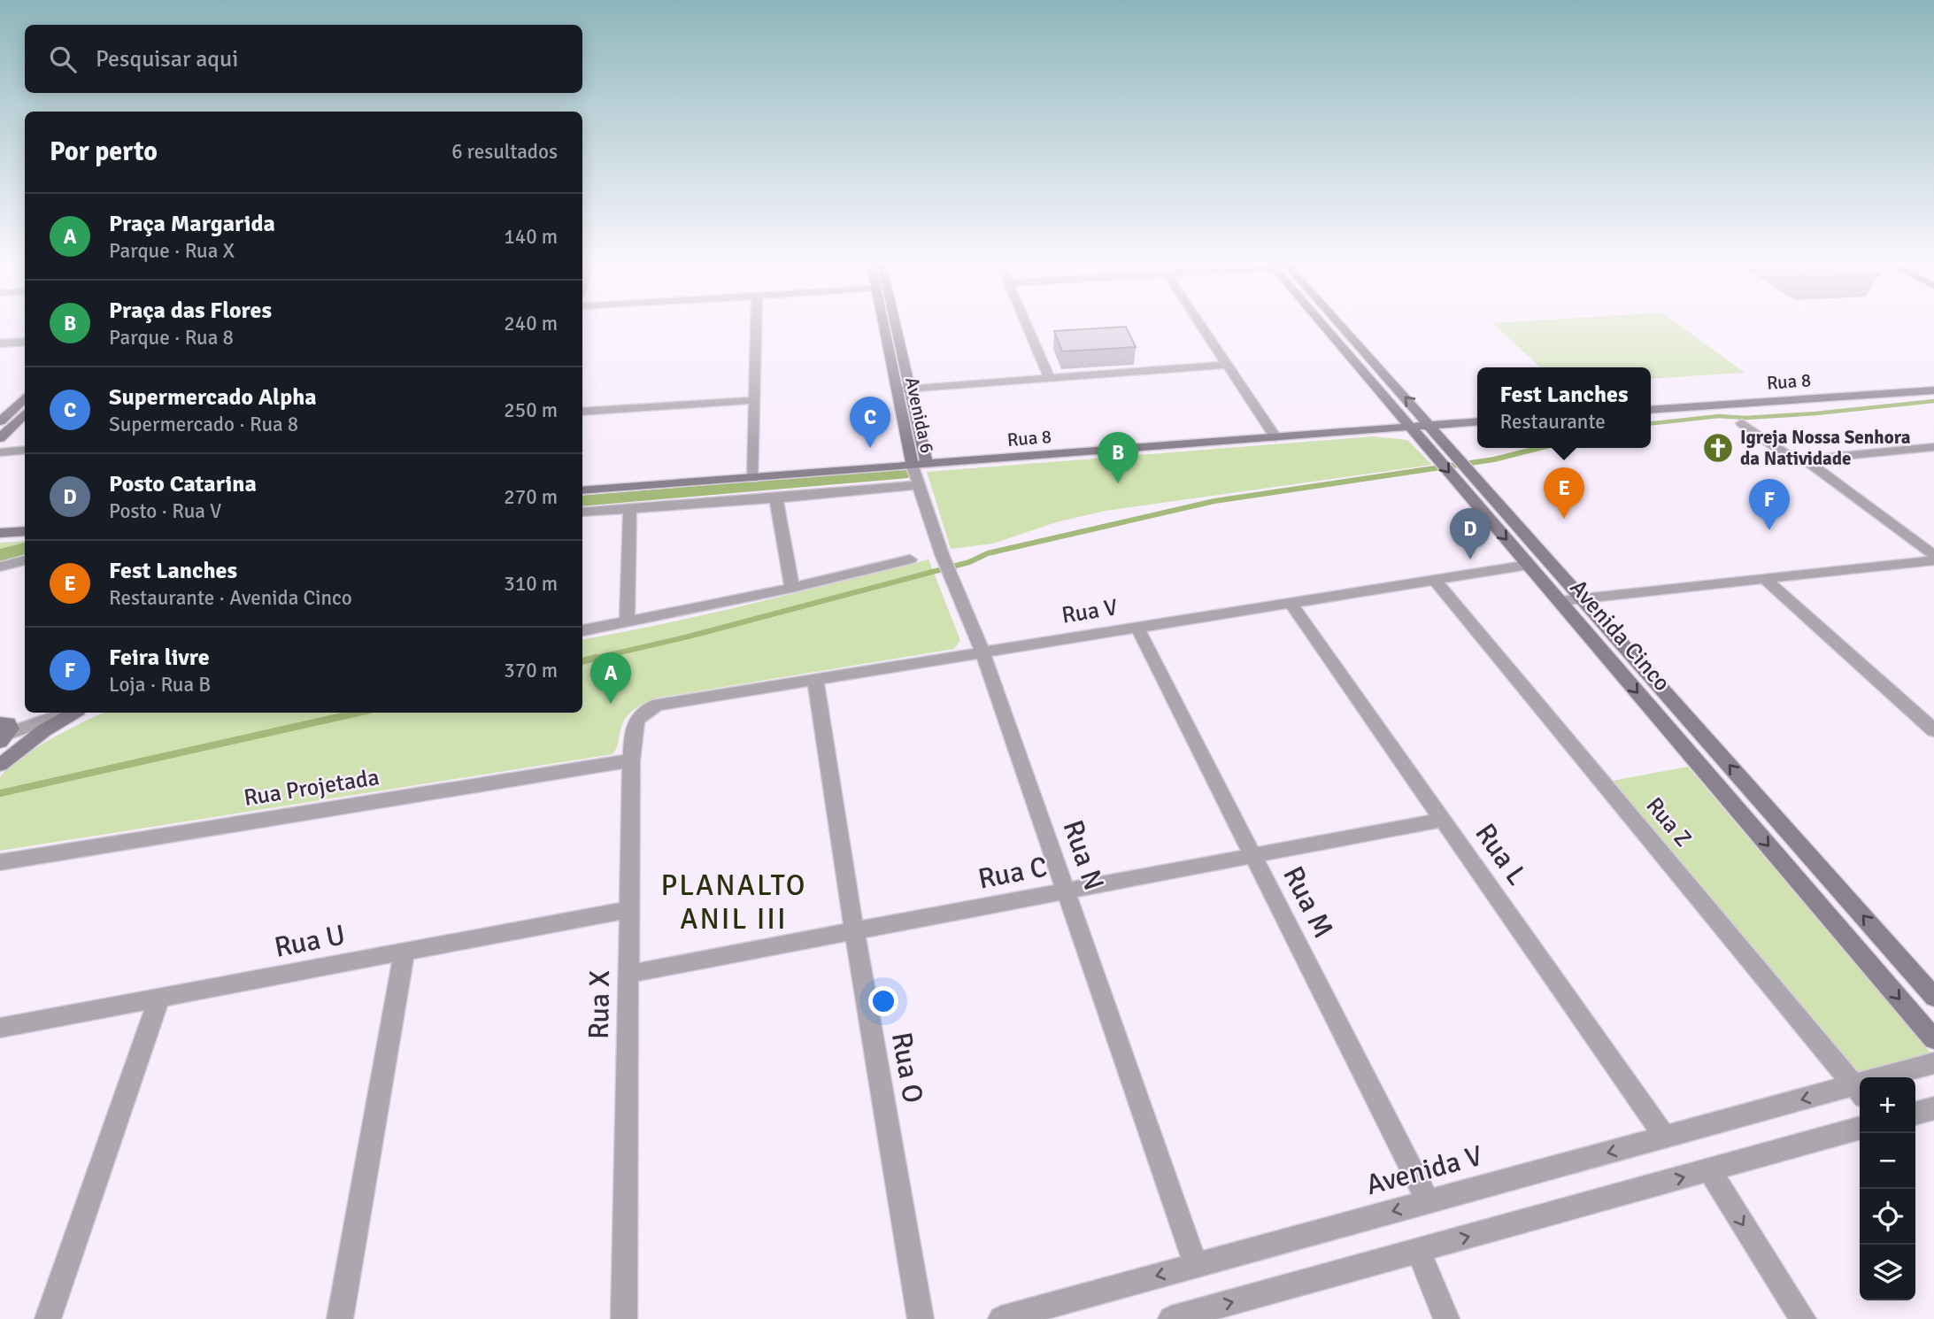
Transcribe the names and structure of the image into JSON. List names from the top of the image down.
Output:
{
  "streets": {
    "street": [
      "Rua 8",
      "Avenida 6",
      "Rua V",
      "Avenida Cinco",
      "Rua Projetada",
      "Rua Z",
      "Rua L",
      "Rua N",
      "Rua C",
      "Rua M",
      "Rua U",
      "Rua X",
      "Rua O",
      "Avenida V"
    ]
  },
  "crossings": [
    ["Rua 8", "Avenida 6"],
    ["Rua 8", "Avenida Cinco"],
    ["Rua 8", "Rua N"],
    ["Avenida 6", "Rua N"],
    ["Rua V", "Avenida Cinco"],
    ["Rua V", "Rua Z"],
    ["Rua V", "Rua L"],
    ["Rua V", "Rua N"],
    ["Rua V", "Rua M"],
    ["Rua V", "Rua X"],
    ["Rua V", "Rua O"],
    ["Rua Projetada", "Rua X"],
    ["Rua L", "Rua C"],
    ["Rua L", "Avenida V"],
    ["Rua N", "Rua C"],
    ["Rua N", "Avenida V"],
    ["Rua C", "Rua M"],
    ["Rua C", "Rua X"],
    ["Rua C", "Rua O"],
    ["Rua M", "Avenida V"],
    ["Rua U", "Rua X"]
  ],
  "districts": ["PLANALTO ANIL III"],
  "places": {
    "church": ["Igreja Nossa Senhora da Natividade"]
  },
  "page": {
    "search": "Pesquisar aqui",
    "heading": ["Por perto", "6 resultados"],
    "list": [
      {
        "mark": "A",
        "name": "Praça Margarida",
        "note": "Parque · Rua X",
        "value": "140 m"
      },
      {
        "mark": "B",
        "name": "Praça das Flores",
        "note": "Parque · Rua 8",
        "value": "240 m"
      },
      {
        "mark": "C",
        "name": "Supermercado Alpha",
        "note": "Supermercado · Rua 8",
        "value": "250 m"
      },
      {
        "mark": "D",
        "name": "Posto Catarina",
        "note": "Posto · Rua V",
        "value": "270 m"
      },
      {
        "mark": "E",
        "name": "Fest Lanches",
        "note": "Restaurante · Avenida Cinco",
        "value": "310 m"
      },
      {
        "mark": "F",
        "name": "Feira livre",
        "note": "Loja · Rua B",
        "value": "370 m"
      }
    ],
    "popup": ["Fest Lanches", "Restaurante"],
    "pins": [
      "C",
      "B",
      "E",
      "F",
      "D",
      "A"
    ],
    "map_buttons": ["+", "−"]
  }
}
